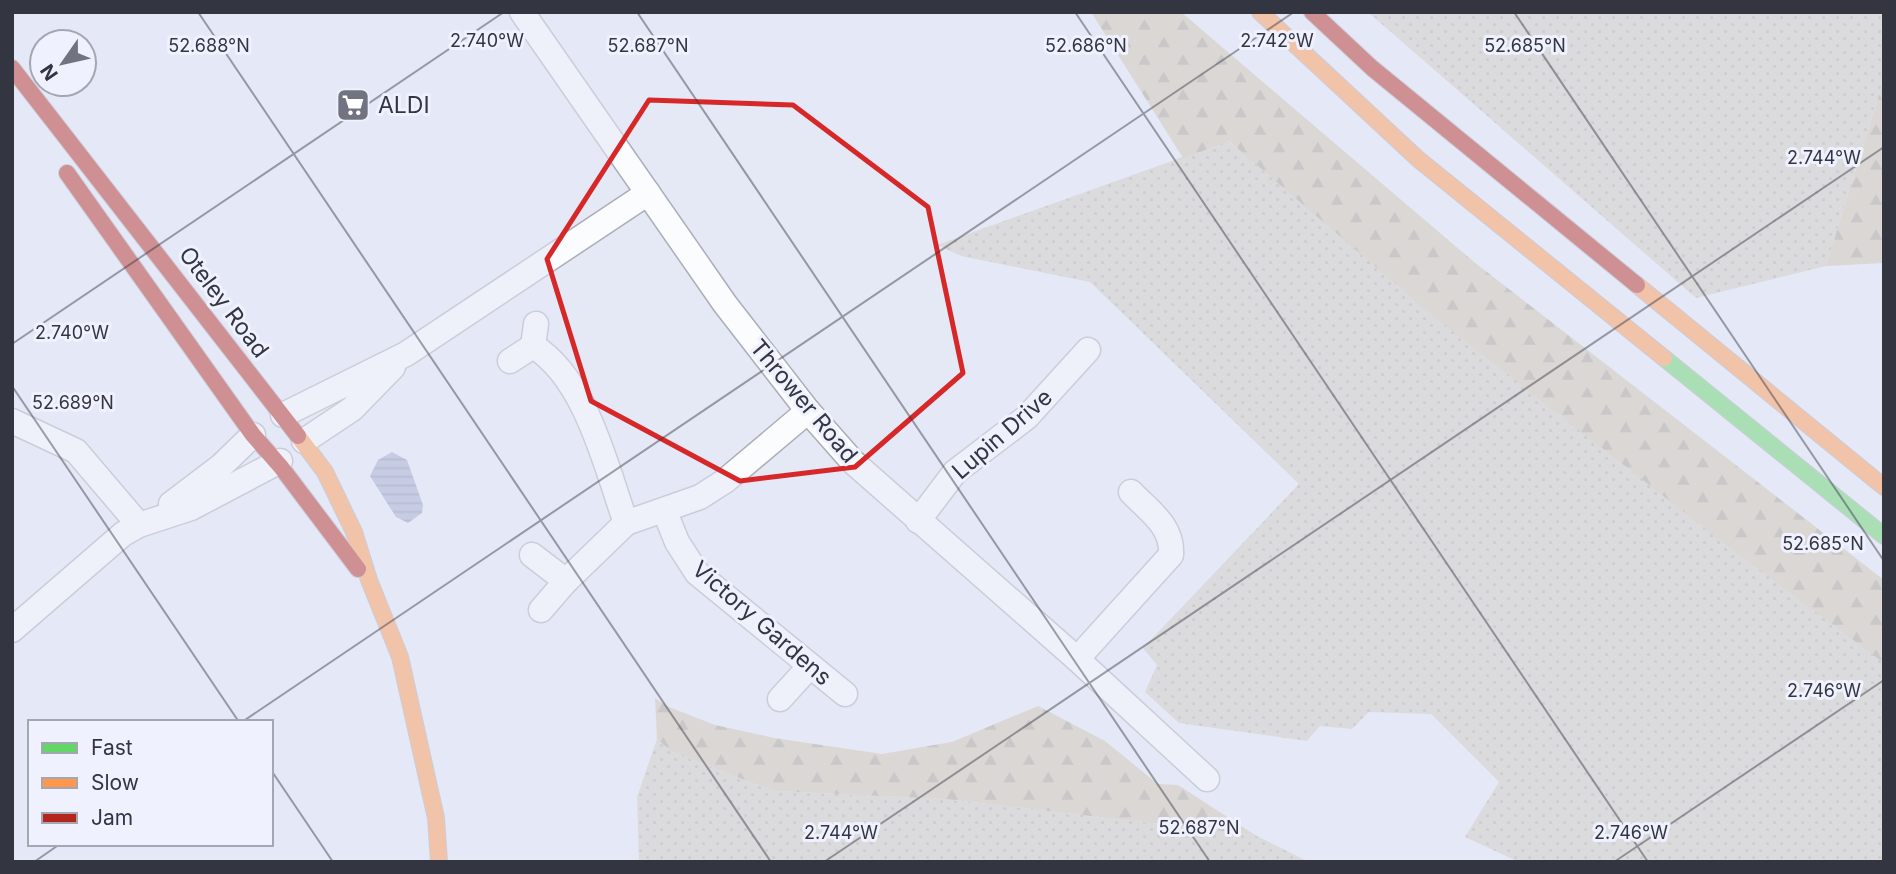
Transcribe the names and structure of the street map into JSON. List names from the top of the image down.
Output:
{
  "streets": {
    "main road": ["Oteley Road"],
    "street": ["Thrower Road", "Lupin Drive", "Victory Gardens"]
  },
  "crossings": [
    ["Thrower Road", "Lupin Drive"]
  ],
  "places": {
    "supermarket": ["ALDI"]
  },
  "legend": ["Fast", "Slow", "Jam"],
  "north": "bottom left",
  "coordinates": [
    "2.740°W",
    "2.742°W",
    "52.688°N",
    "52.687°N",
    "52.686°N",
    "52.685°N",
    "2.744°W",
    "52.689°N",
    "2.746°W"
  ]
}
